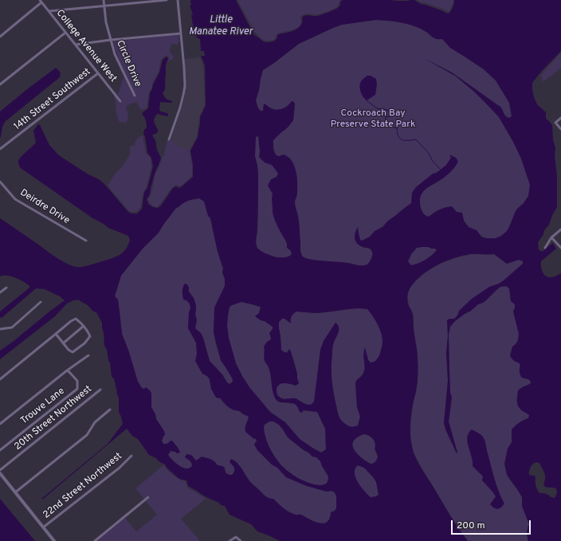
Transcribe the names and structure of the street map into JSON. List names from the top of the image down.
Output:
{
  "streets": {
    "street": [
      "College Avenue West",
      "Circle Drive",
      "14th Street Southwest",
      "Deirdre Drive",
      "Trouve Lane",
      "20th Street Northwest",
      "22nd Street Northwest"
    ]
  },
  "crossings": [
    ["College Avenue West", "14th Street Southwest"]
  ],
  "water": ["Little Manatee River"],
  "parks": ["Cockroach Bay Preserve State Park"],
  "scale_bar": "200 m"
}
